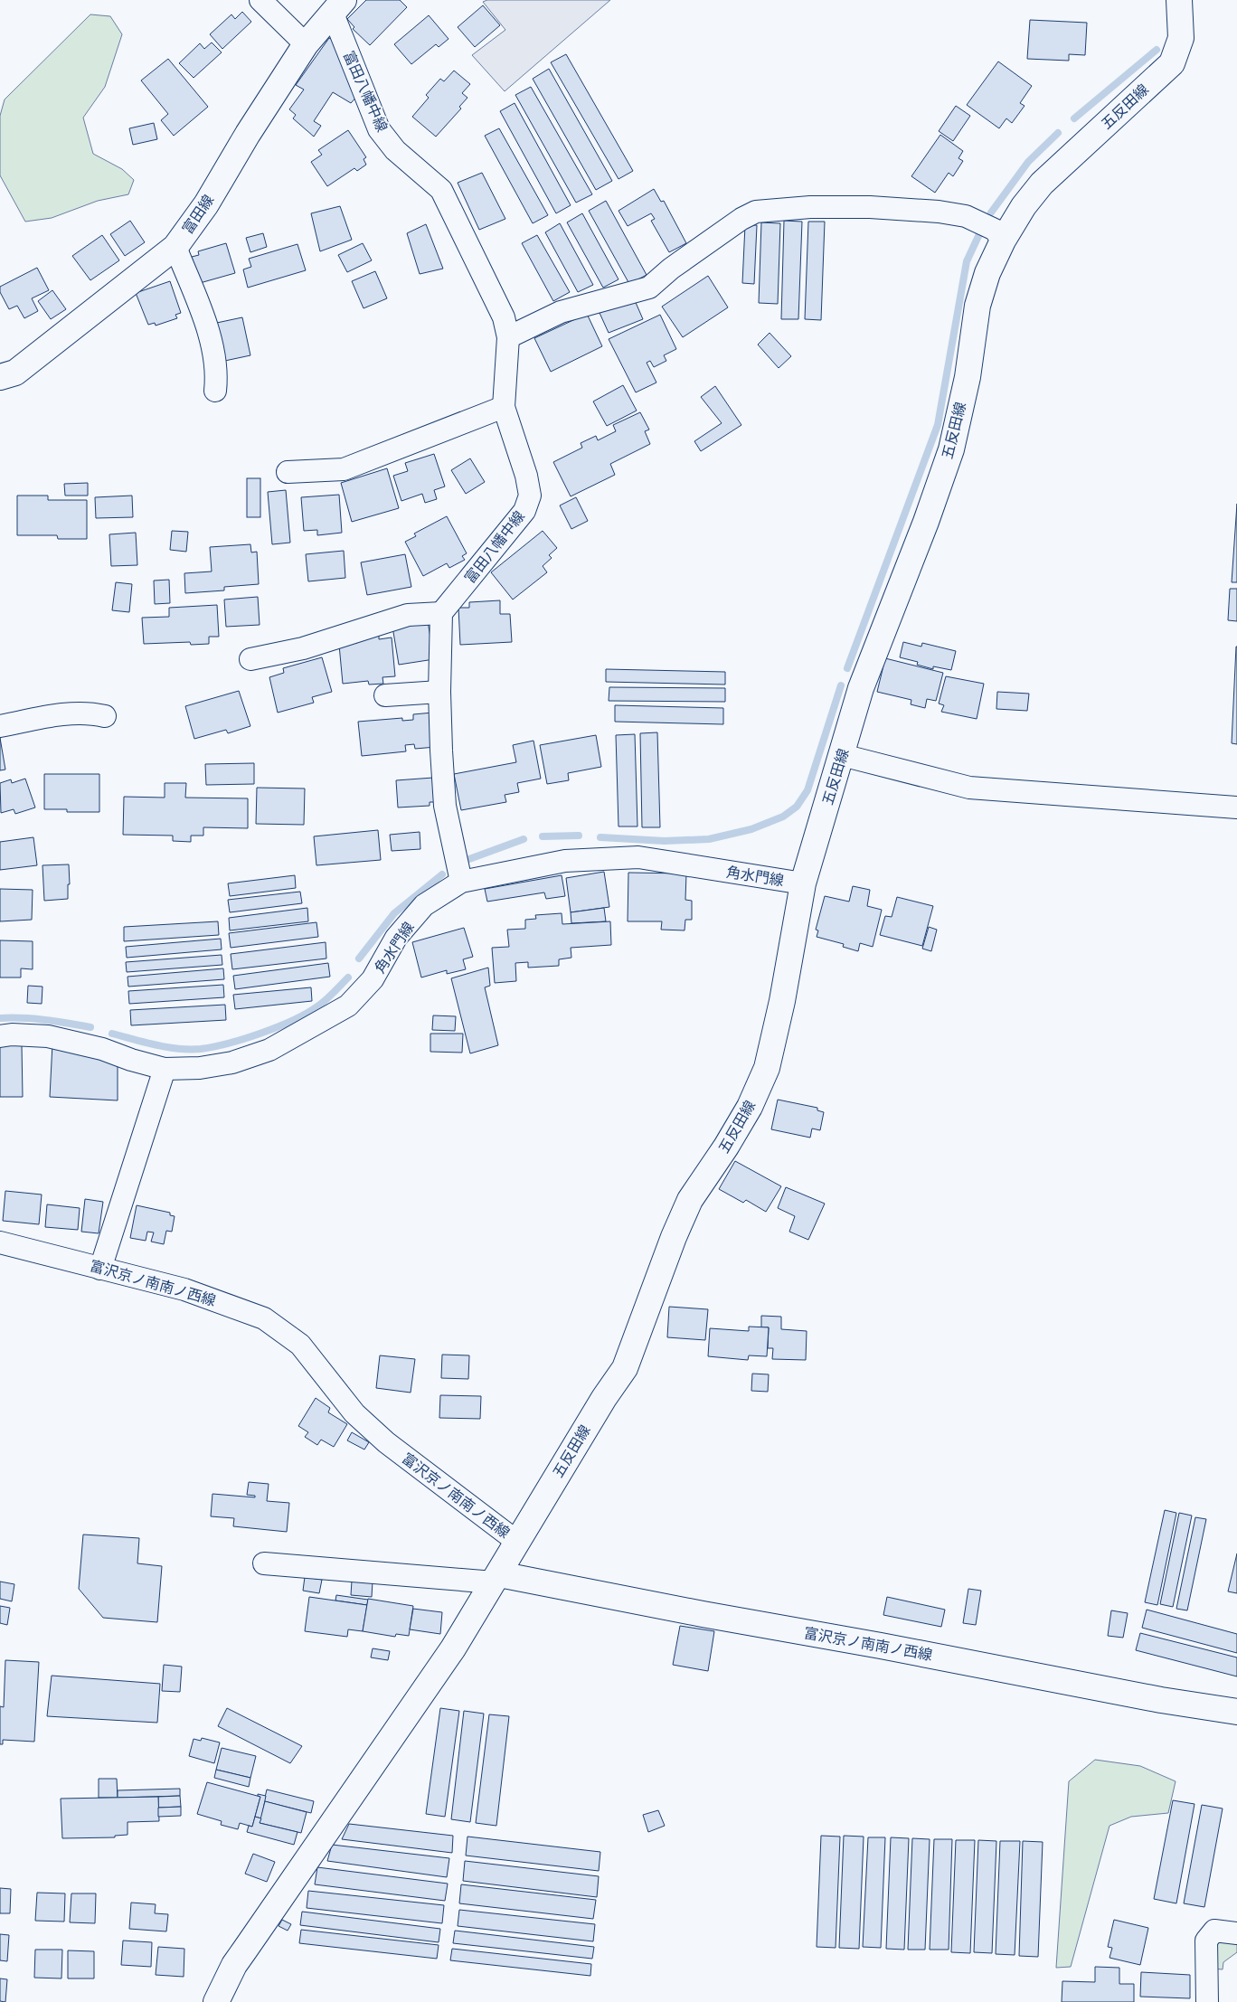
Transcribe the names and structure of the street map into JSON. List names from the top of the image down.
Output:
{
  "streets": {
    "street": [
      "富田八幡中線",
      "五反田線",
      "富田線",
      "角水門線",
      "富沢京ノ南南ノ西線"
    ]
  },
  "crossings": [
    ["富田八幡中線", "富田線"],
    ["五反田線", "角水門線"],
    ["五反田線", "富沢京ノ南南ノ西線"]
  ]
}
